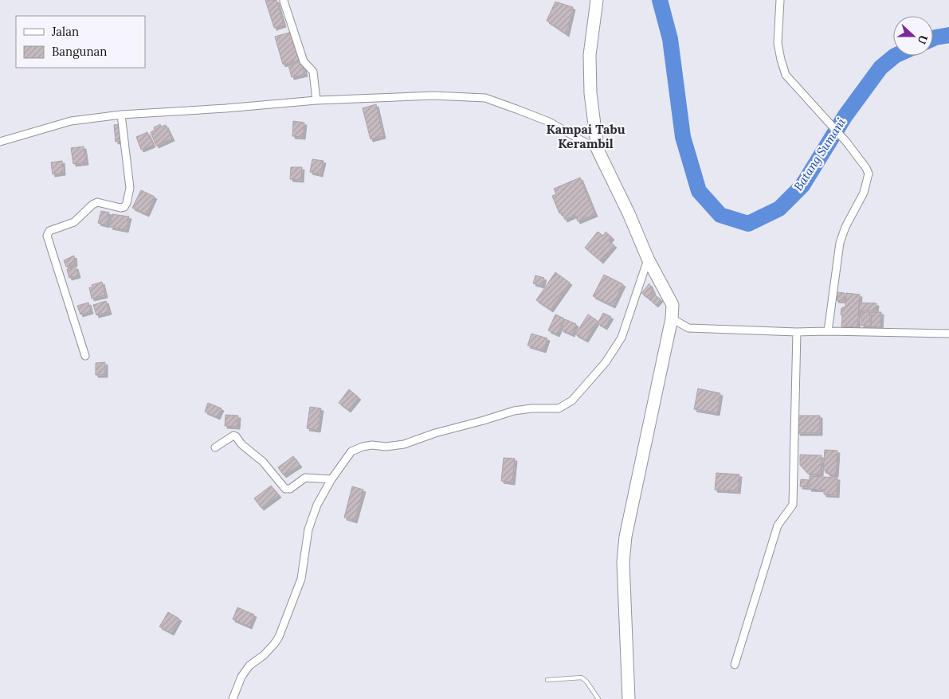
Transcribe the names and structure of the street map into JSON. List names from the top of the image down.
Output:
{
  "districts": ["Kampai Tabu Kerambil"],
  "water": ["Batang Sumani"],
  "legend": ["Jalan", "Bangunan"],
  "north": "right"
}
